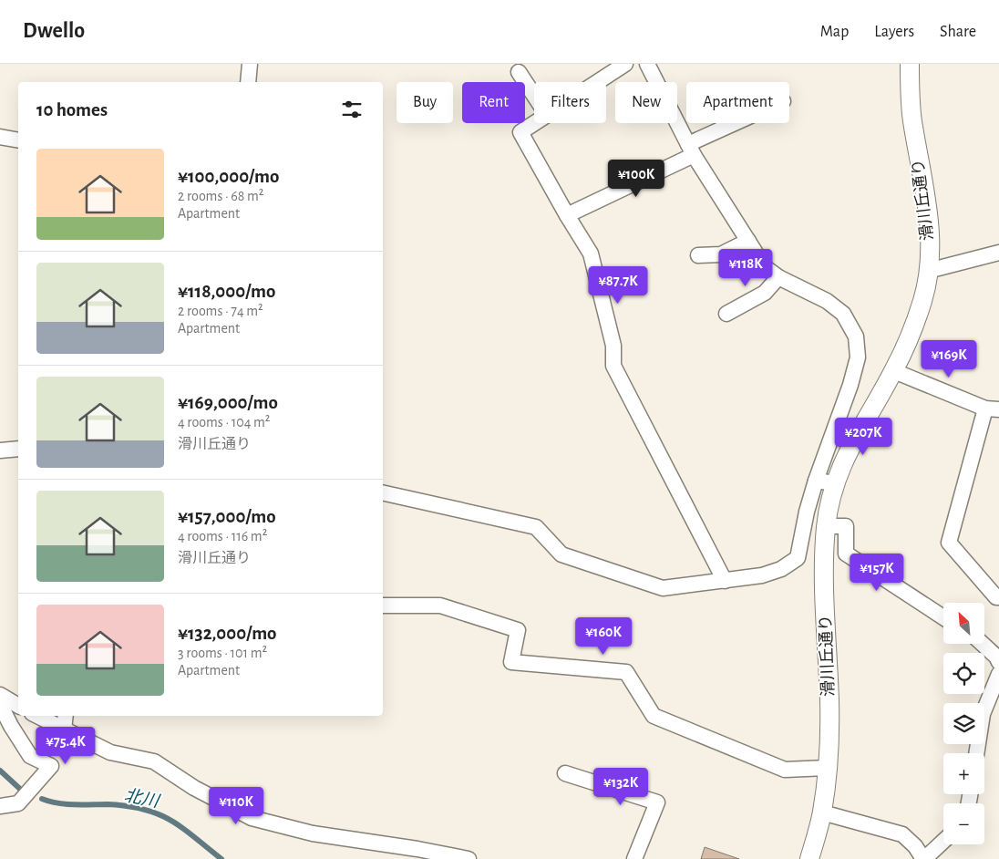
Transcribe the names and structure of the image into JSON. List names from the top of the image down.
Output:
{
  "streets": {
    "street": ["滑川丘通り"]
  },
  "water": ["北川"],
  "north": "top left",
  "page": {
    "header": "Dwello",
    "nav": ["Map", "Layers", "Share"],
    "chip": [
      "Buy",
      "Rent",
      "Filters",
      "New",
      "Apartment"
    ],
    "heading": "10 homes",
    "list": [
      {
        "name": "¥100,000/mo",
        "note": "2 rooms · 68 m² · Apartment"
      },
      {
        "name": "¥118,000/mo",
        "note": "2 rooms · 74 m² · Apartment"
      },
      {
        "name": "¥169,000/mo",
        "note": "4 rooms · 104 m² · 滑川丘通り"
      },
      {
        "name": "¥157,000/mo",
        "note": "4 rooms · 116 m² · 滑川丘通り"
      },
      {
        "name": "¥132,000/mo",
        "note": "3 rooms · 101 m² · Apartment"
      }
    ],
    "price": [
      "¥100K",
      "¥118K",
      "¥87.7K",
      "¥169K",
      "¥207K",
      "¥157K",
      "¥160K",
      "¥75.4K",
      "¥132K",
      "¥110K"
    ],
    "map_buttons": ["+", "−"]
  }
}
